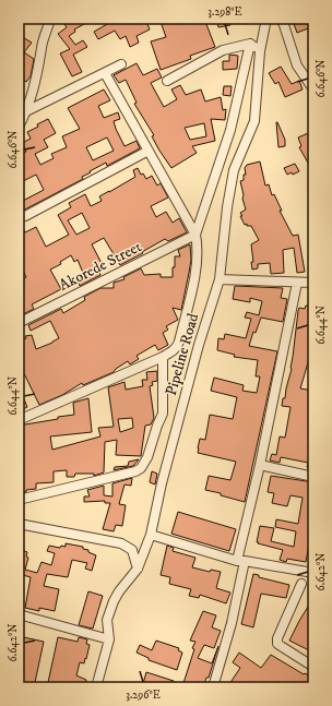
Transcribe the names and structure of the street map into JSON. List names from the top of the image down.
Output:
{
  "streets": {
    "street": ["Akorede Street", "Pipeline Road"]
  },
  "coordinates": [
    "3.298°E",
    "6.646°N",
    "6.644°N",
    "6.642°N",
    "3.296°E"
  ]
}
